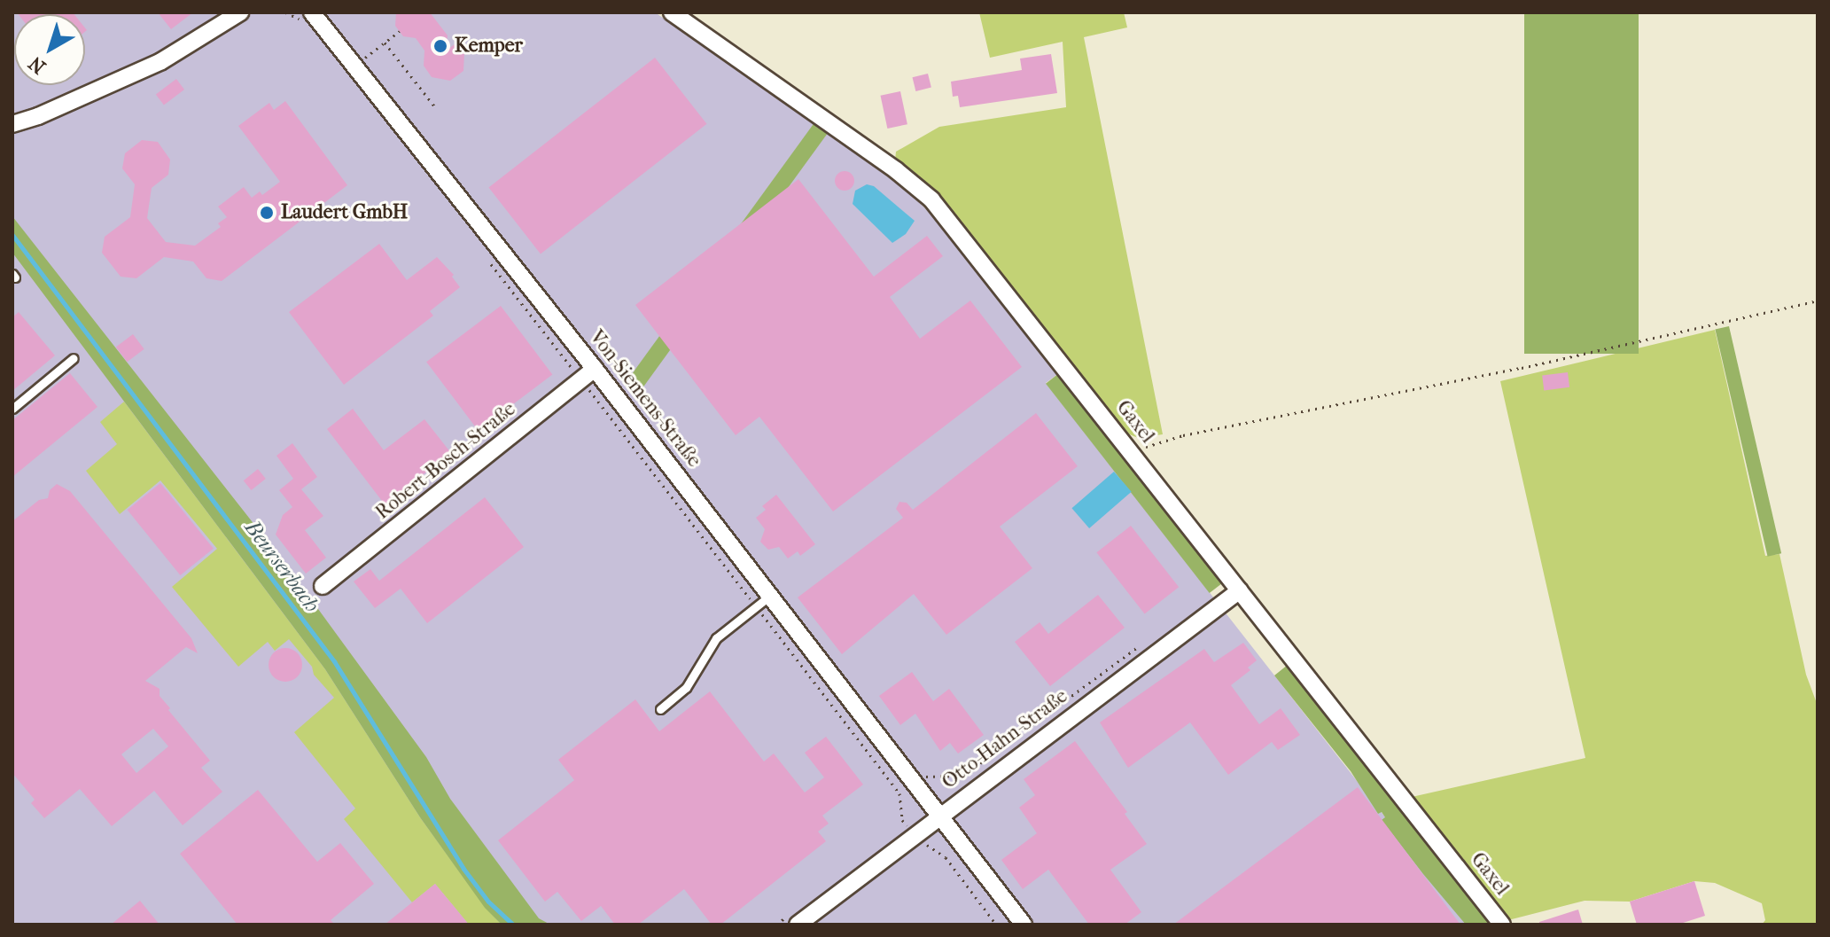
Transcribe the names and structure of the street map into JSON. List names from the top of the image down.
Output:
{
  "streets": {
    "street": [
      "Von-Siemens-Straße",
      "Gaxel",
      "Robert-Bosch-Straße",
      "Otto-Hahn-Straße"
    ]
  },
  "crossings": [
    ["Von-Siemens-Straße", "Robert-Bosch-Straße"],
    ["Von-Siemens-Straße", "Otto-Hahn-Straße"],
    ["Gaxel", "Otto-Hahn-Straße"]
  ],
  "water": ["Beurserbach"],
  "places": ["Kemper", "Laudert GmbH"],
  "north": "bottom left"
}
